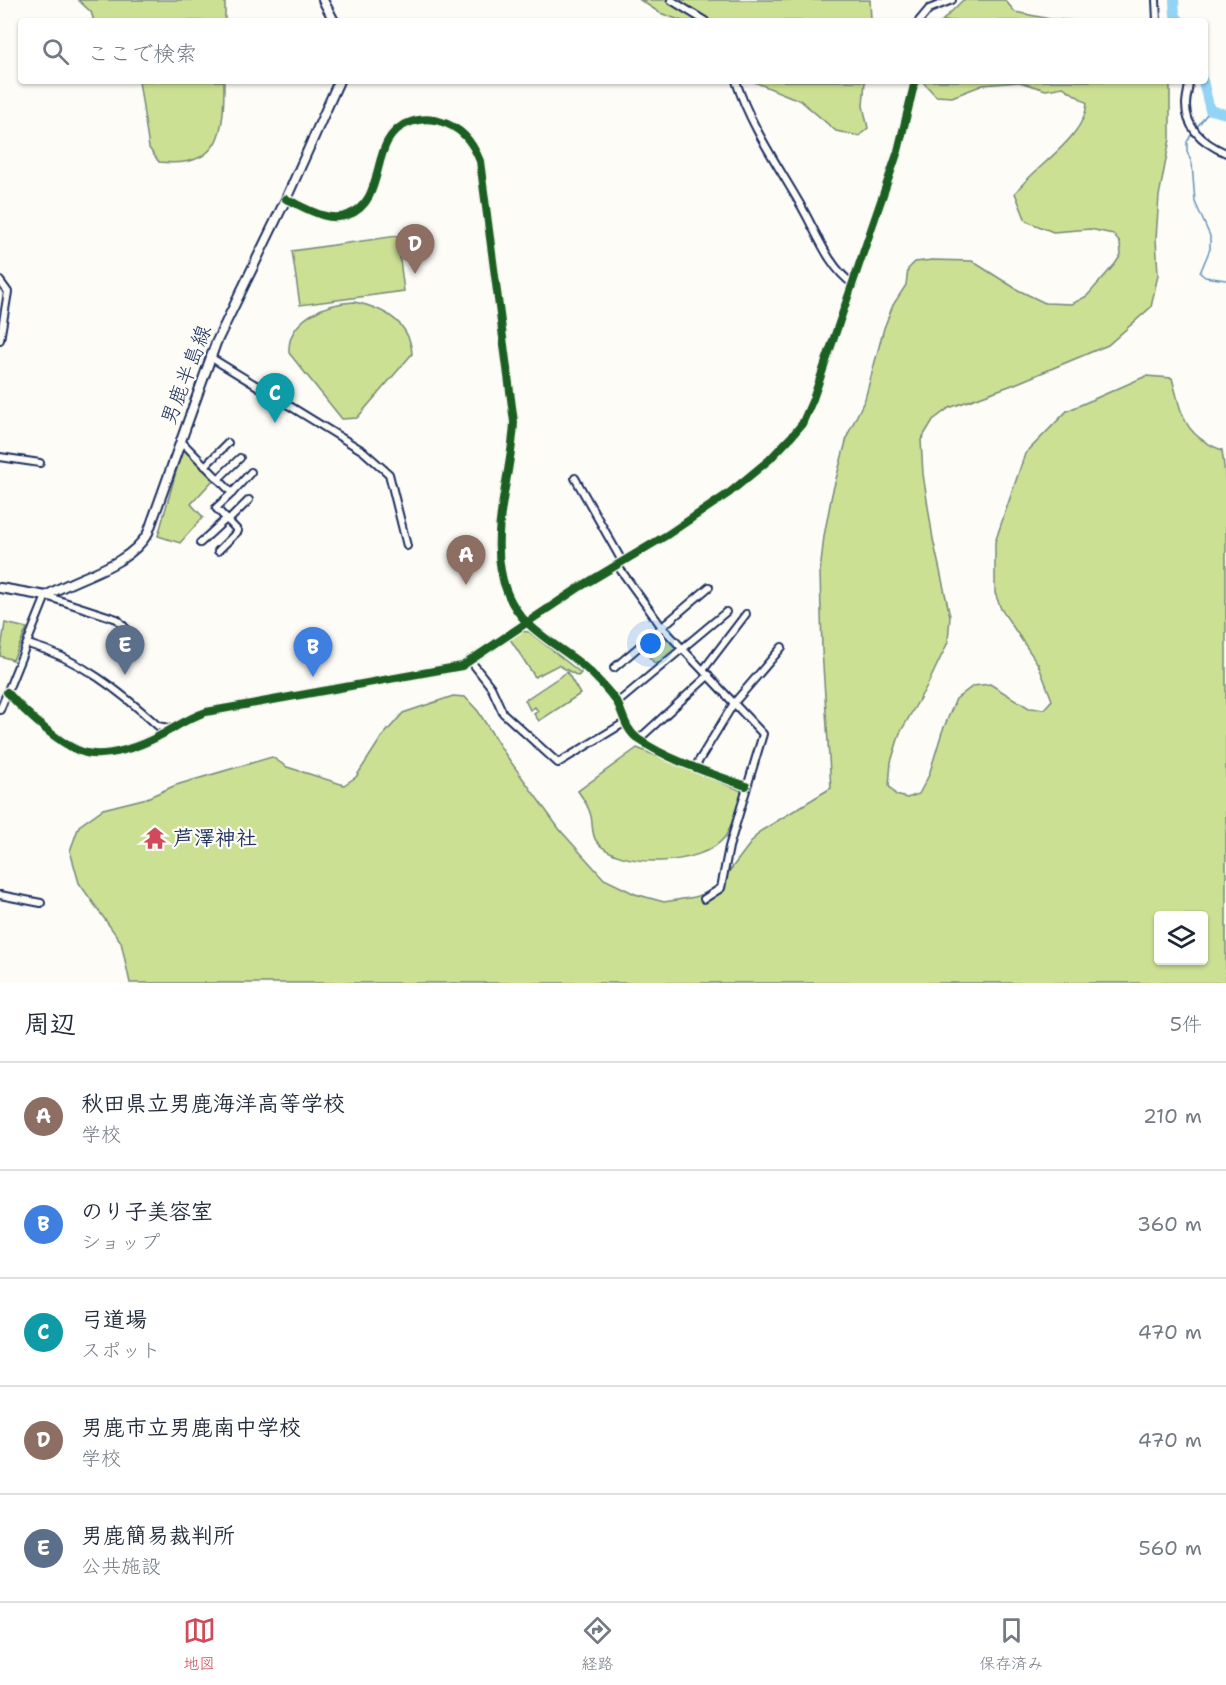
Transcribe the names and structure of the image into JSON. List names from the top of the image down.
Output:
{
  "streets": {
    "main road": ["男鹿半島線"]
  },
  "places": {
    "temple": ["芦澤神社"]
  },
  "page": {
    "search": "ここで検索",
    "pins": [
      "D",
      "C",
      "A",
      "E",
      "B"
    ],
    "heading": ["周辺", "5件"],
    "list": [
      {
        "mark": "A",
        "name": "秋田県立男鹿海洋高等学校",
        "note": "学校",
        "value": "210 m"
      },
      {
        "mark": "B",
        "name": "のり子美容室",
        "note": "ショップ",
        "value": "360 m"
      },
      {
        "mark": "C",
        "name": "弓道場",
        "note": "スポット",
        "value": "470 m"
      },
      {
        "mark": "D",
        "name": "男鹿市立男鹿南中学校",
        "note": "学校",
        "value": "470 m"
      },
      {
        "mark": "E",
        "name": "男鹿簡易裁判所",
        "note": "公共施設",
        "value": "560 m"
      }
    ],
    "nav": ["地図", "経路", "保存済み"]
  }
}
